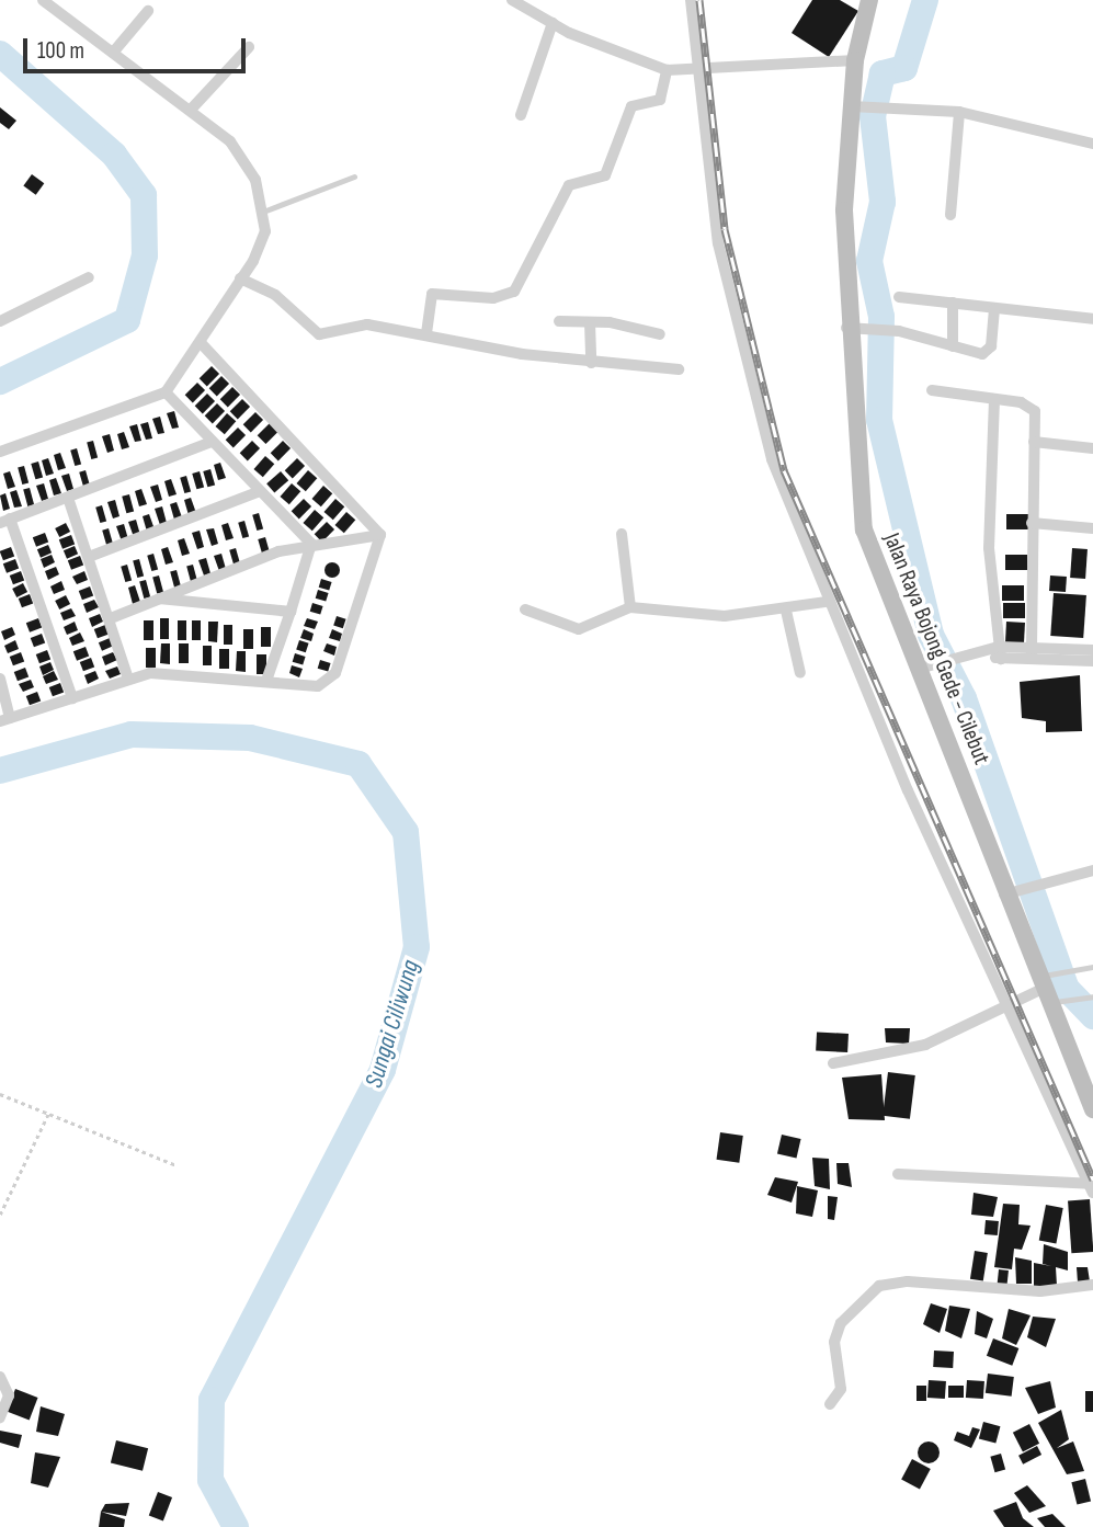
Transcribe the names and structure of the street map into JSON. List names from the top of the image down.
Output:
{
  "streets": {
    "main road": ["Jalan Raya Bojong Gede - Cilebut"]
  },
  "water": ["Sungai Ciliwung"],
  "scale_bar": "100 m"
}
